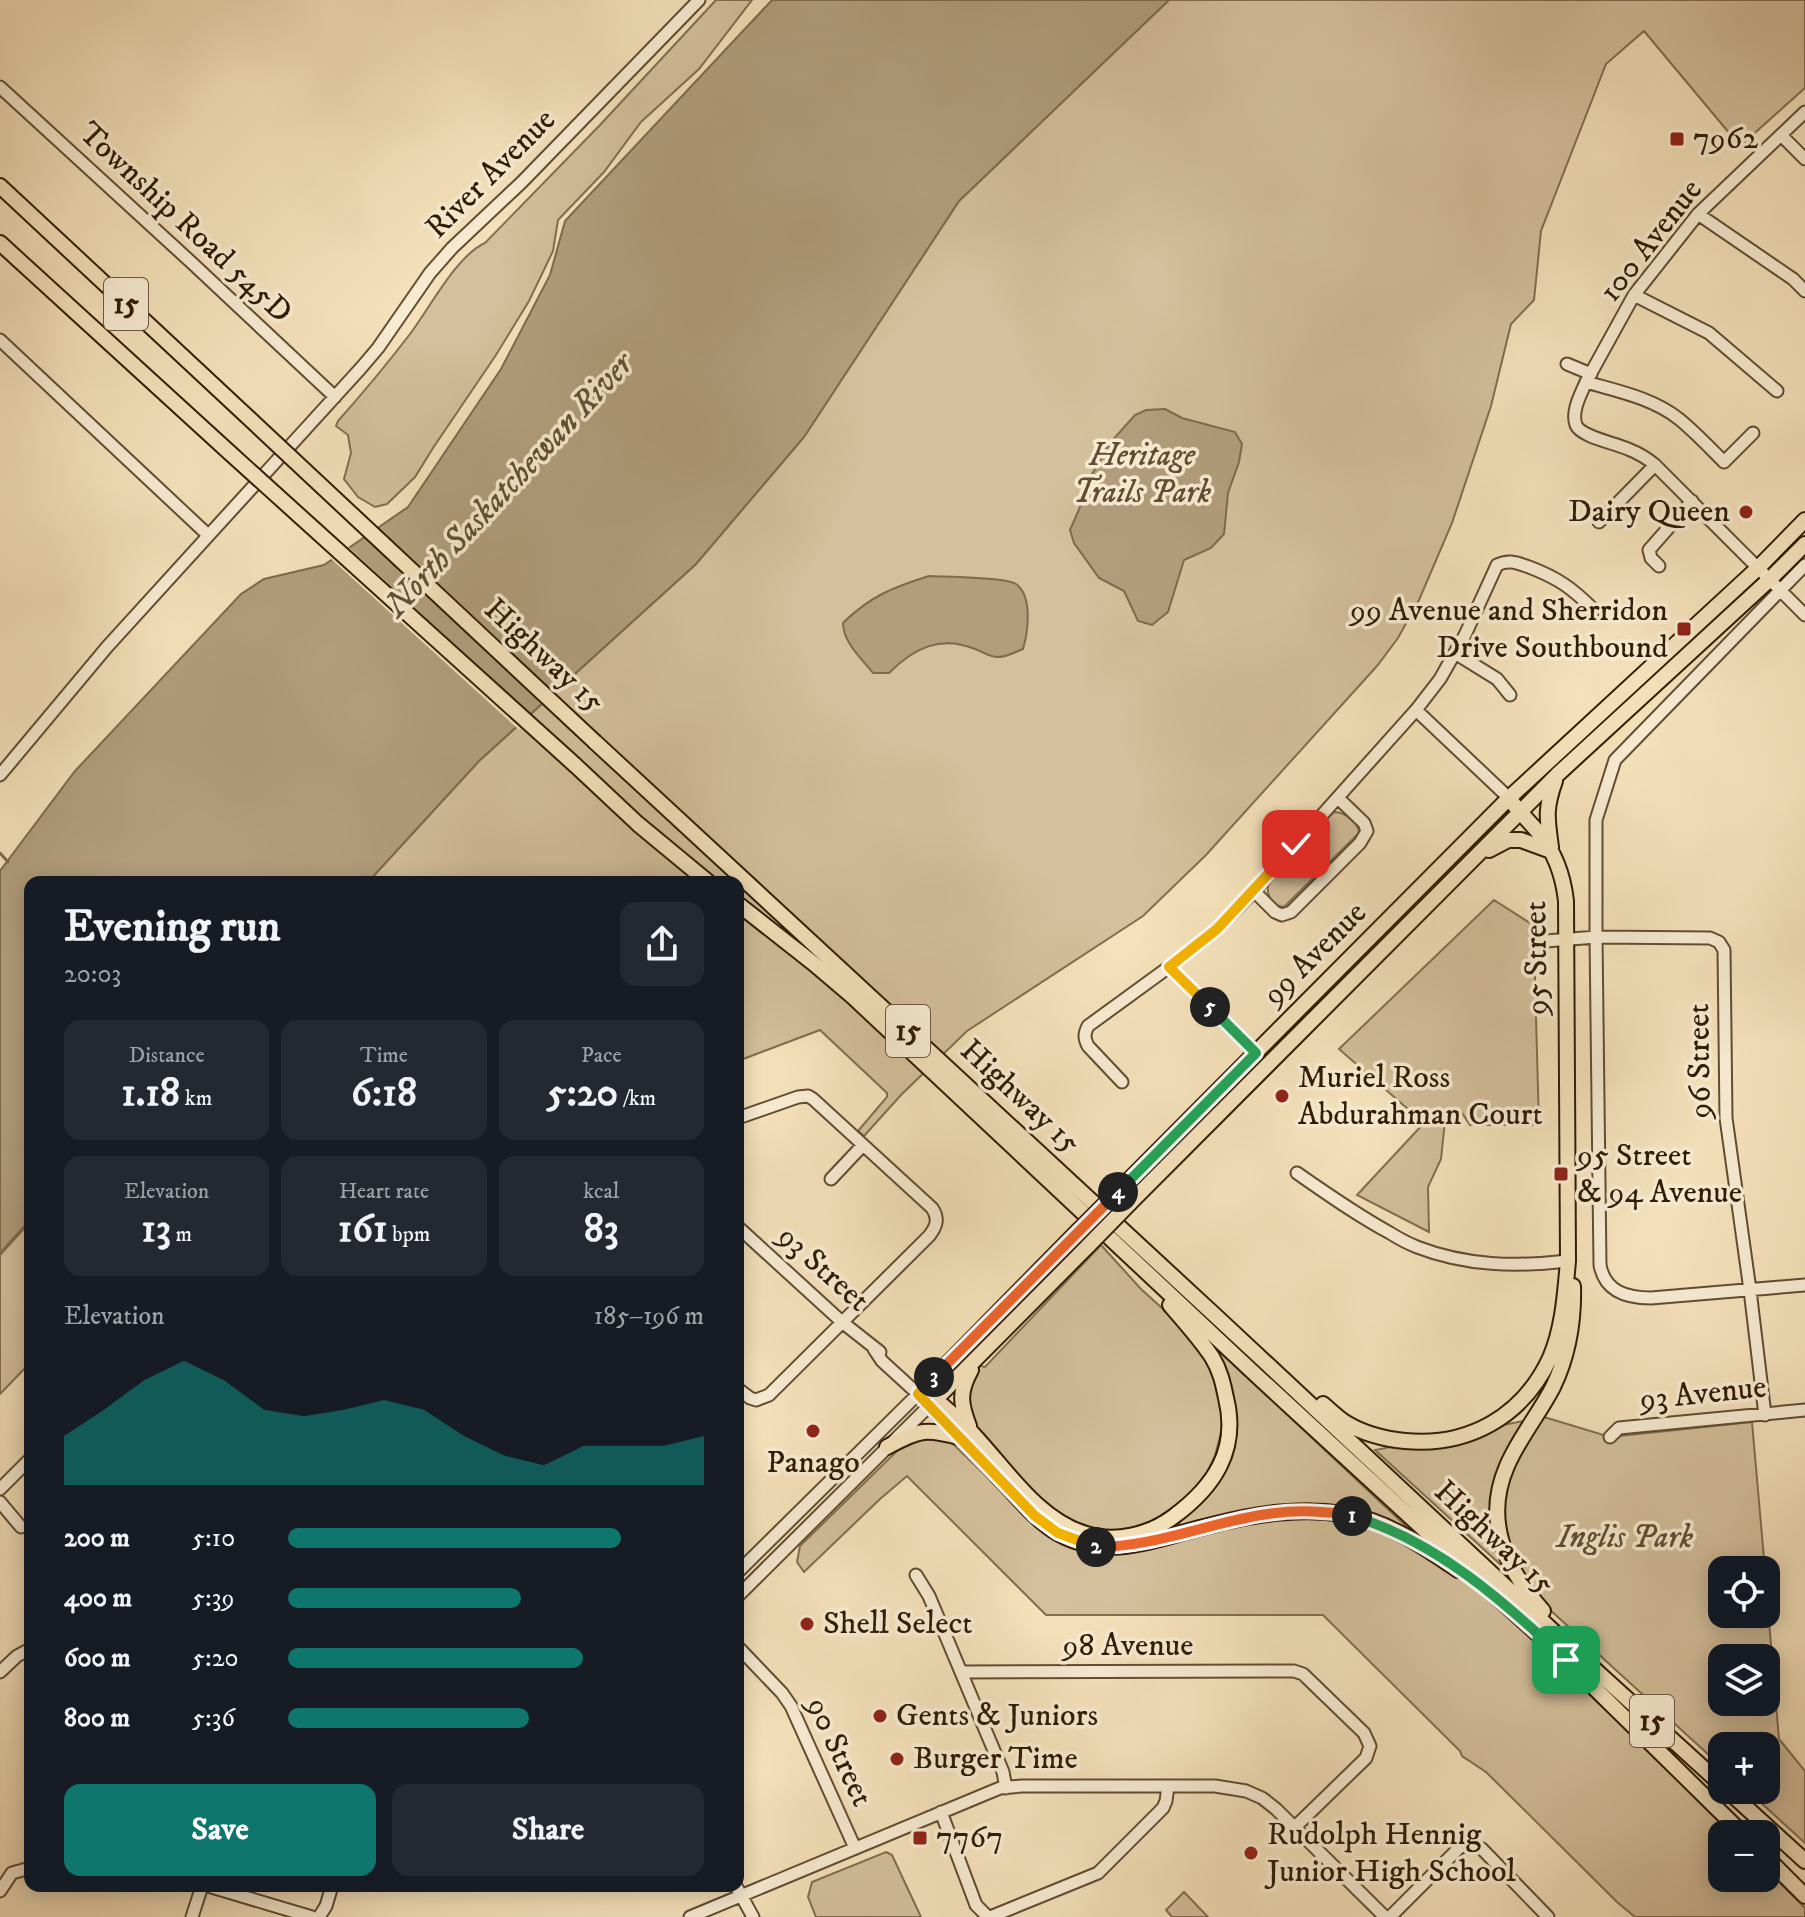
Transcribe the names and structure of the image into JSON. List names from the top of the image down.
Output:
{
  "streets": {
    "main road": [
      "15",
      "Highway 15",
      "99 Avenue",
      "95 Street"
    ],
    "street": [
      "River Avenue",
      "Township Road 545D",
      "100 Avenue",
      "96 Street",
      "93 Street",
      "93 Avenue",
      "98 Avenue",
      "90 Street"
    ]
  },
  "crossings": [
    ["River Avenue", "Township Road 545D"],
    ["99 Avenue", "95 Street"],
    ["99 Avenue", "93 Street"],
    ["95 Street", "96 Street"],
    ["96 Street", "93 Avenue"]
  ],
  "water": ["North Saskatchewan River"],
  "parks": ["Heritage Trails Park", "Inglis Park"],
  "places": {
    "transit": [
      "7962",
      "99 Avenue and Sherridon Drive Southbound",
      "95 Street & 94 Avenue",
      "7767"
    ],
    "other": [
      "Dairy Queen",
      "Muriel Ross Abdurahman Court",
      "Panago",
      "Shell Select",
      "Gents & Juniors",
      "Burger Time",
      "Rudolph Hennig Junior High School"
    ]
  },
  "page": {
    "heading": ["Evening run", "20:03"],
    "pins": [
      "5",
      "4",
      "3",
      "1",
      "2"
    ],
    "stats": [
      ["Distance", "1.18 km"],
      ["Time", "6:18"],
      ["Pace", "5:20 /km"],
      ["Elevation", "13 m"],
      ["Heart rate", "161 bpm"],
      ["kcal", "83"]
    ],
    "chart": ["Elevation", "185–196 m"],
    "list": [
      {
        "name": "200 m",
        "note": "5:10"
      },
      {
        "name": "400 m",
        "note": "5:39"
      },
      {
        "name": "600 m",
        "note": "5:20"
      },
      {
        "name": "800 m",
        "note": "5:36"
      }
    ],
    "map_buttons": ["+", "−"],
    "buttons": ["Save", "Share"]
  }
}
